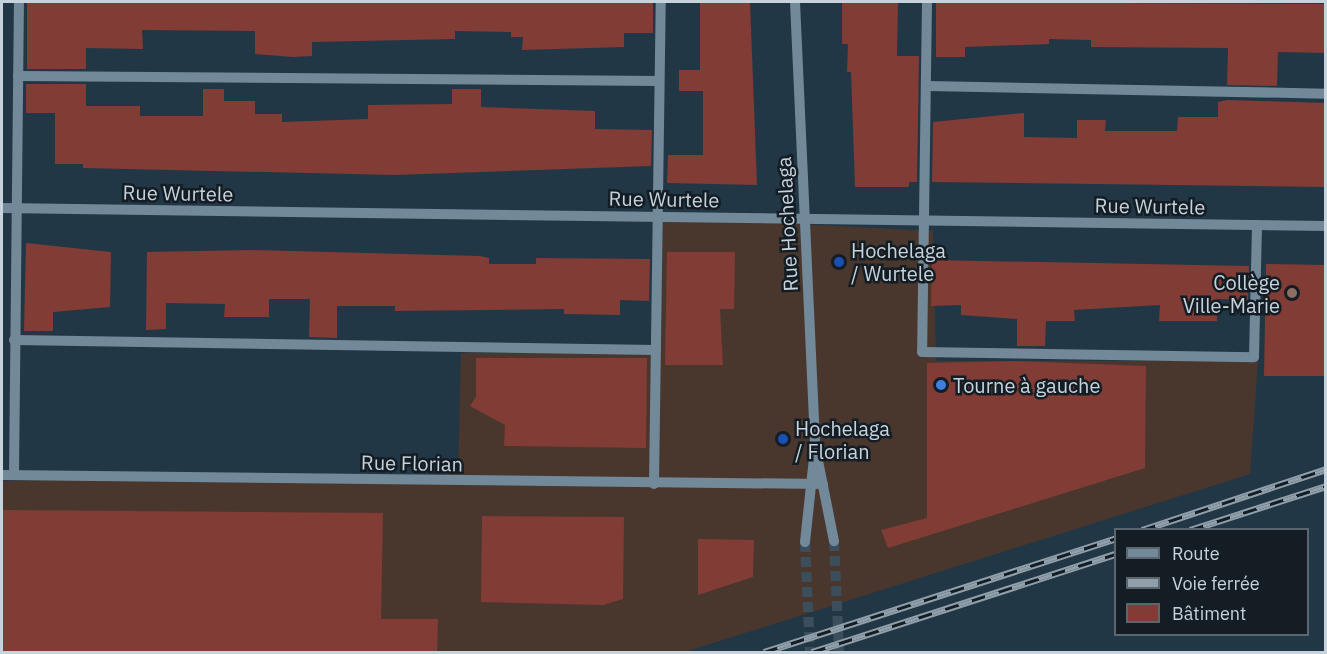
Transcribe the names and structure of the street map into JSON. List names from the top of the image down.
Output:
{
  "streets": {
    "street": ["Rue Wurtele", "Rue Hochelaga", "Rue Florian"]
  },
  "crossings": [
    ["Rue Wurtele", "Rue Hochelaga"],
    ["Rue Hochelaga", "Rue Florian"]
  ],
  "places": [
    "Hochelaga / Wurtele",
    "Collège Ville-Marie",
    "Tourne à gauche",
    "Hochelaga / Florian"
  ],
  "legend": ["Route", "Voie ferrée", "Bâtiment"]
}
